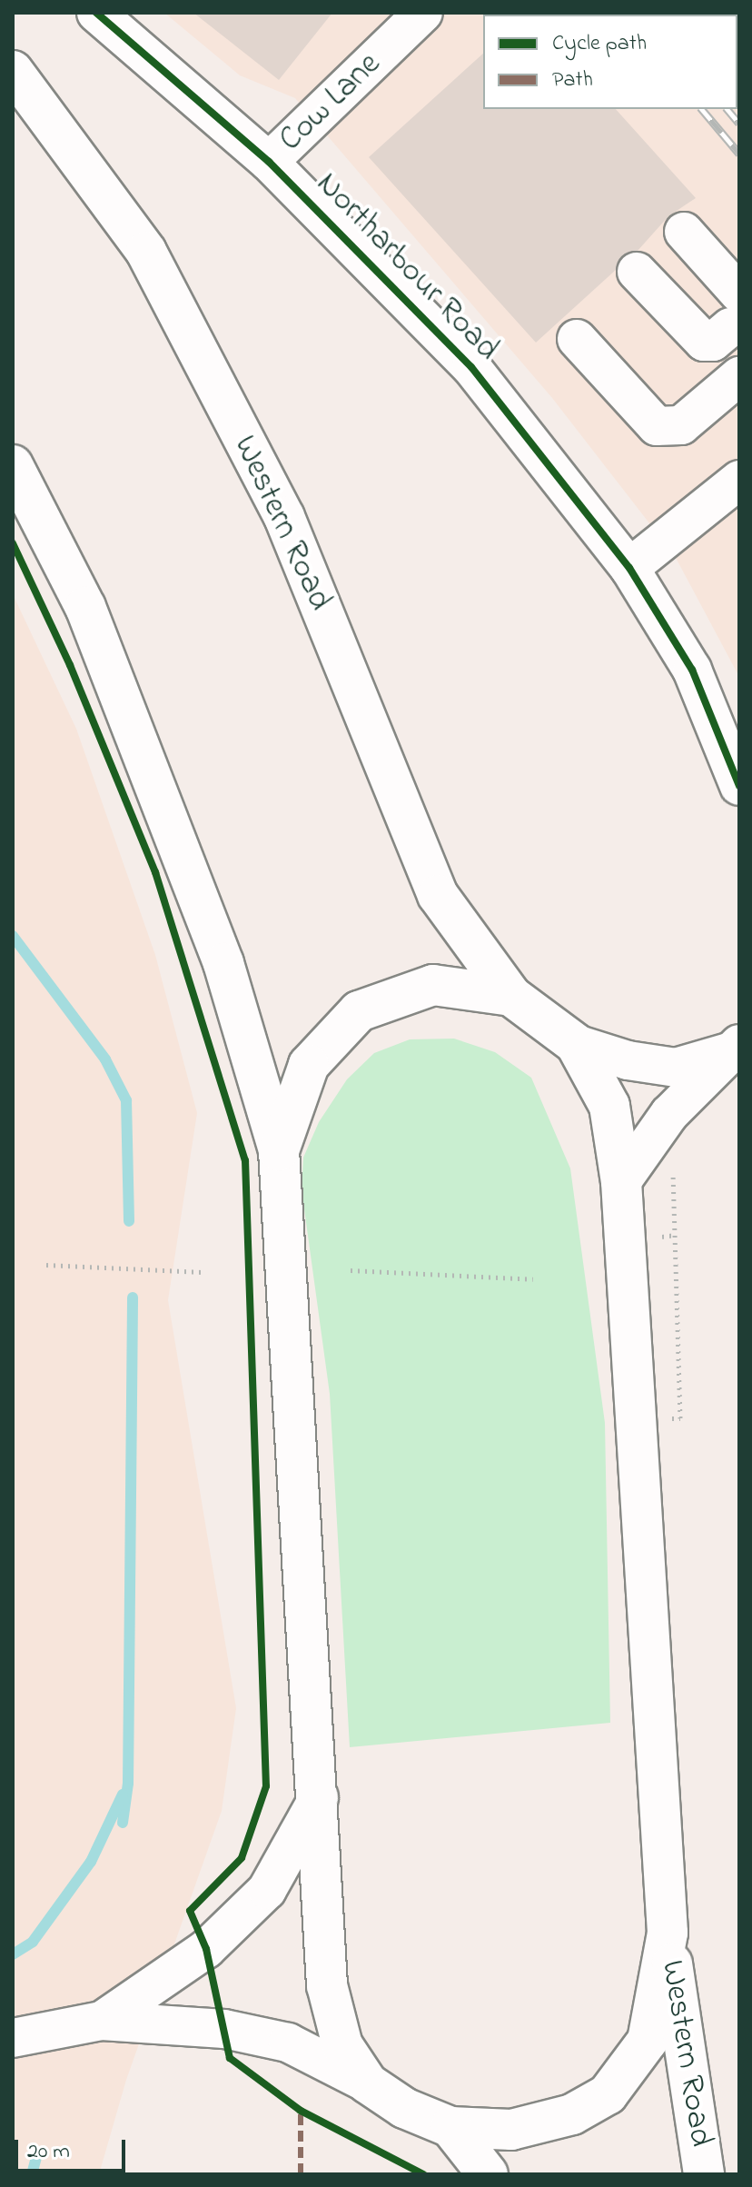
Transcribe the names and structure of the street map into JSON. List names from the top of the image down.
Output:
{
  "streets": {
    "main road": ["Western Road"],
    "street": ["Cow Lane", "Northarbour Road"]
  },
  "crossings": [
    ["Cow Lane", "Northarbour Road"]
  ],
  "legend": ["Cycle path", "Path"],
  "scale_bar": "20 m"
}
